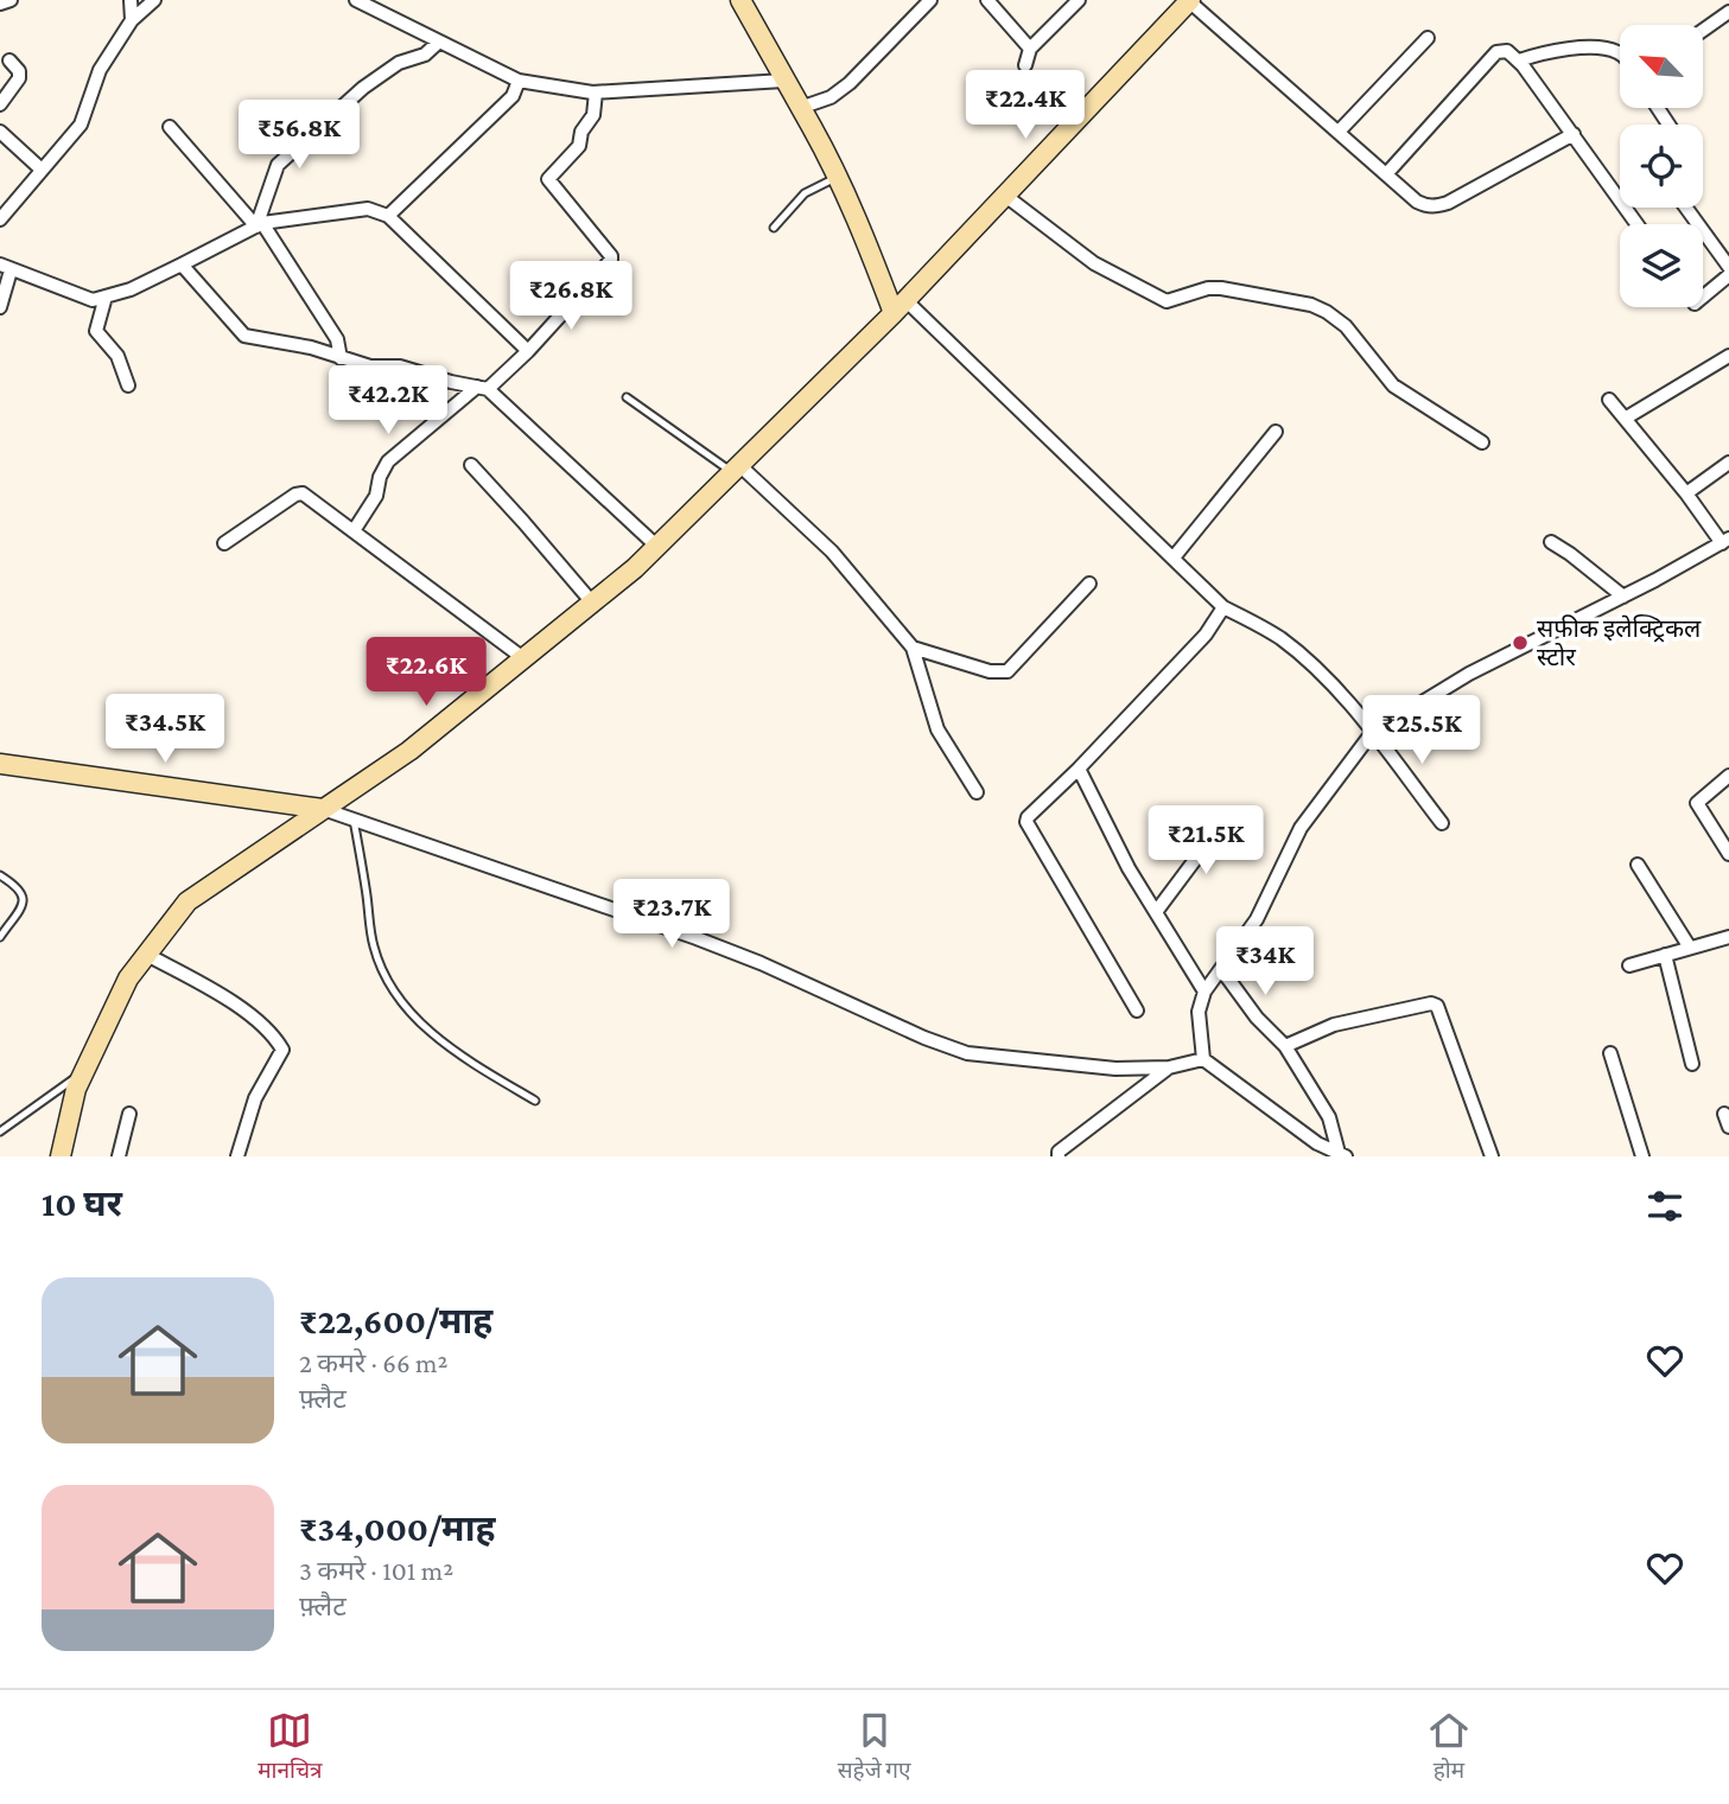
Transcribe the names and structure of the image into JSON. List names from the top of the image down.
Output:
{
  "places": ["सफीक इलेक्ट्रिकल स्टोर"],
  "north": "top left",
  "page": {
    "price": [
      "₹22.4K",
      "₹56.8K",
      "₹26.8K",
      "₹42.2K",
      "₹22.6K",
      "₹34.5K",
      "₹25.5K",
      "₹21.5K",
      "₹23.7K",
      "₹34K"
    ],
    "heading": "10 घर",
    "list": [
      {
        "name": "₹22,600/माह",
        "note": "2 कमरे · 66 m² · फ़्लैट"
      },
      {
        "name": "₹34,000/माह",
        "note": "3 कमरे · 101 m² · फ़्लैट"
      }
    ],
    "tabs": ["मानचित्र", "सहेजे गए", "होम"]
  }
}
